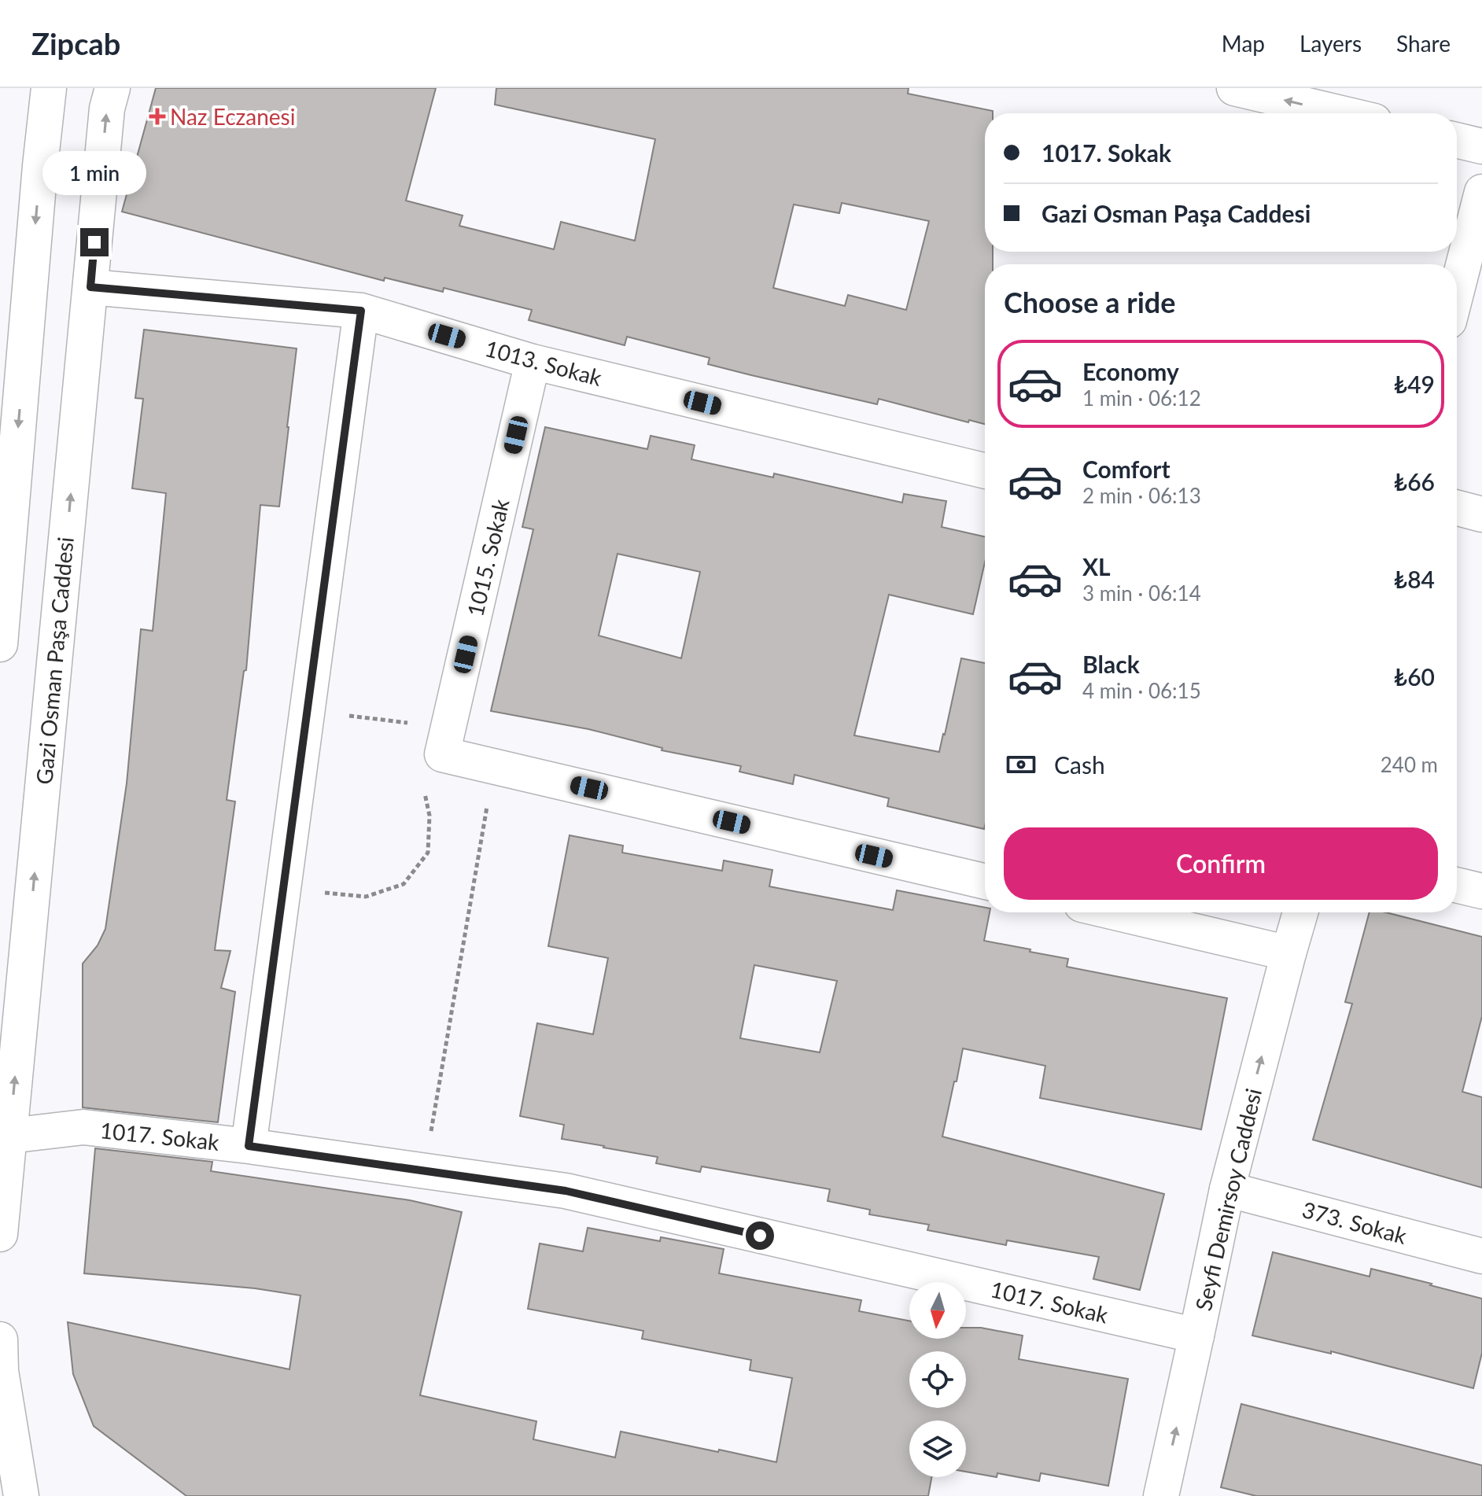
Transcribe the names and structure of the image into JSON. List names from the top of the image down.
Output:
{
  "streets": {
    "street": [
      "1013. Sokak",
      "1015. Sokak",
      "Gazi Osman Paşa Caddesi",
      "1017. Sokak",
      "Seyfi Demirsoy Caddesi",
      "373. Sokak"
    ]
  },
  "crossings": [
    ["1013. Sokak", "1015. Sokak"],
    ["1013. Sokak", "Gazi Osman Paşa Caddesi"],
    ["Gazi Osman Paşa Caddesi", "1017. Sokak"],
    ["1017. Sokak", "Seyfi Demirsoy Caddesi"],
    ["Seyfi Demirsoy Caddesi", "373. Sokak"]
  ],
  "one_way": ["Seyfi Demirsoy Caddesi"],
  "places": {
    "health": ["Naz Eczanesi"]
  },
  "north": "bottom",
  "page": {
    "header": "Zipcab",
    "nav": ["Map", "Layers", "Share"],
    "banner": ["1017. Sokak", "Gazi Osman Paşa Caddesi"],
    "bubble": "1 min",
    "heading": "Choose a ride",
    "list": [
      {
        "name": "Economy",
        "note": "1 min · 06:12",
        "value": "₺49"
      },
      {
        "name": "Comfort",
        "note": "2 min · 06:13",
        "value": "₺66"
      },
      {
        "name": "XL",
        "note": "3 min · 06:14",
        "value": "₺84"
      },
      {
        "name": "Black",
        "note": "4 min · 06:15",
        "value": "₺60"
      }
    ],
    "pay": ["Cash", "240 m"],
    "buttons": "Confirm"
  }
}
